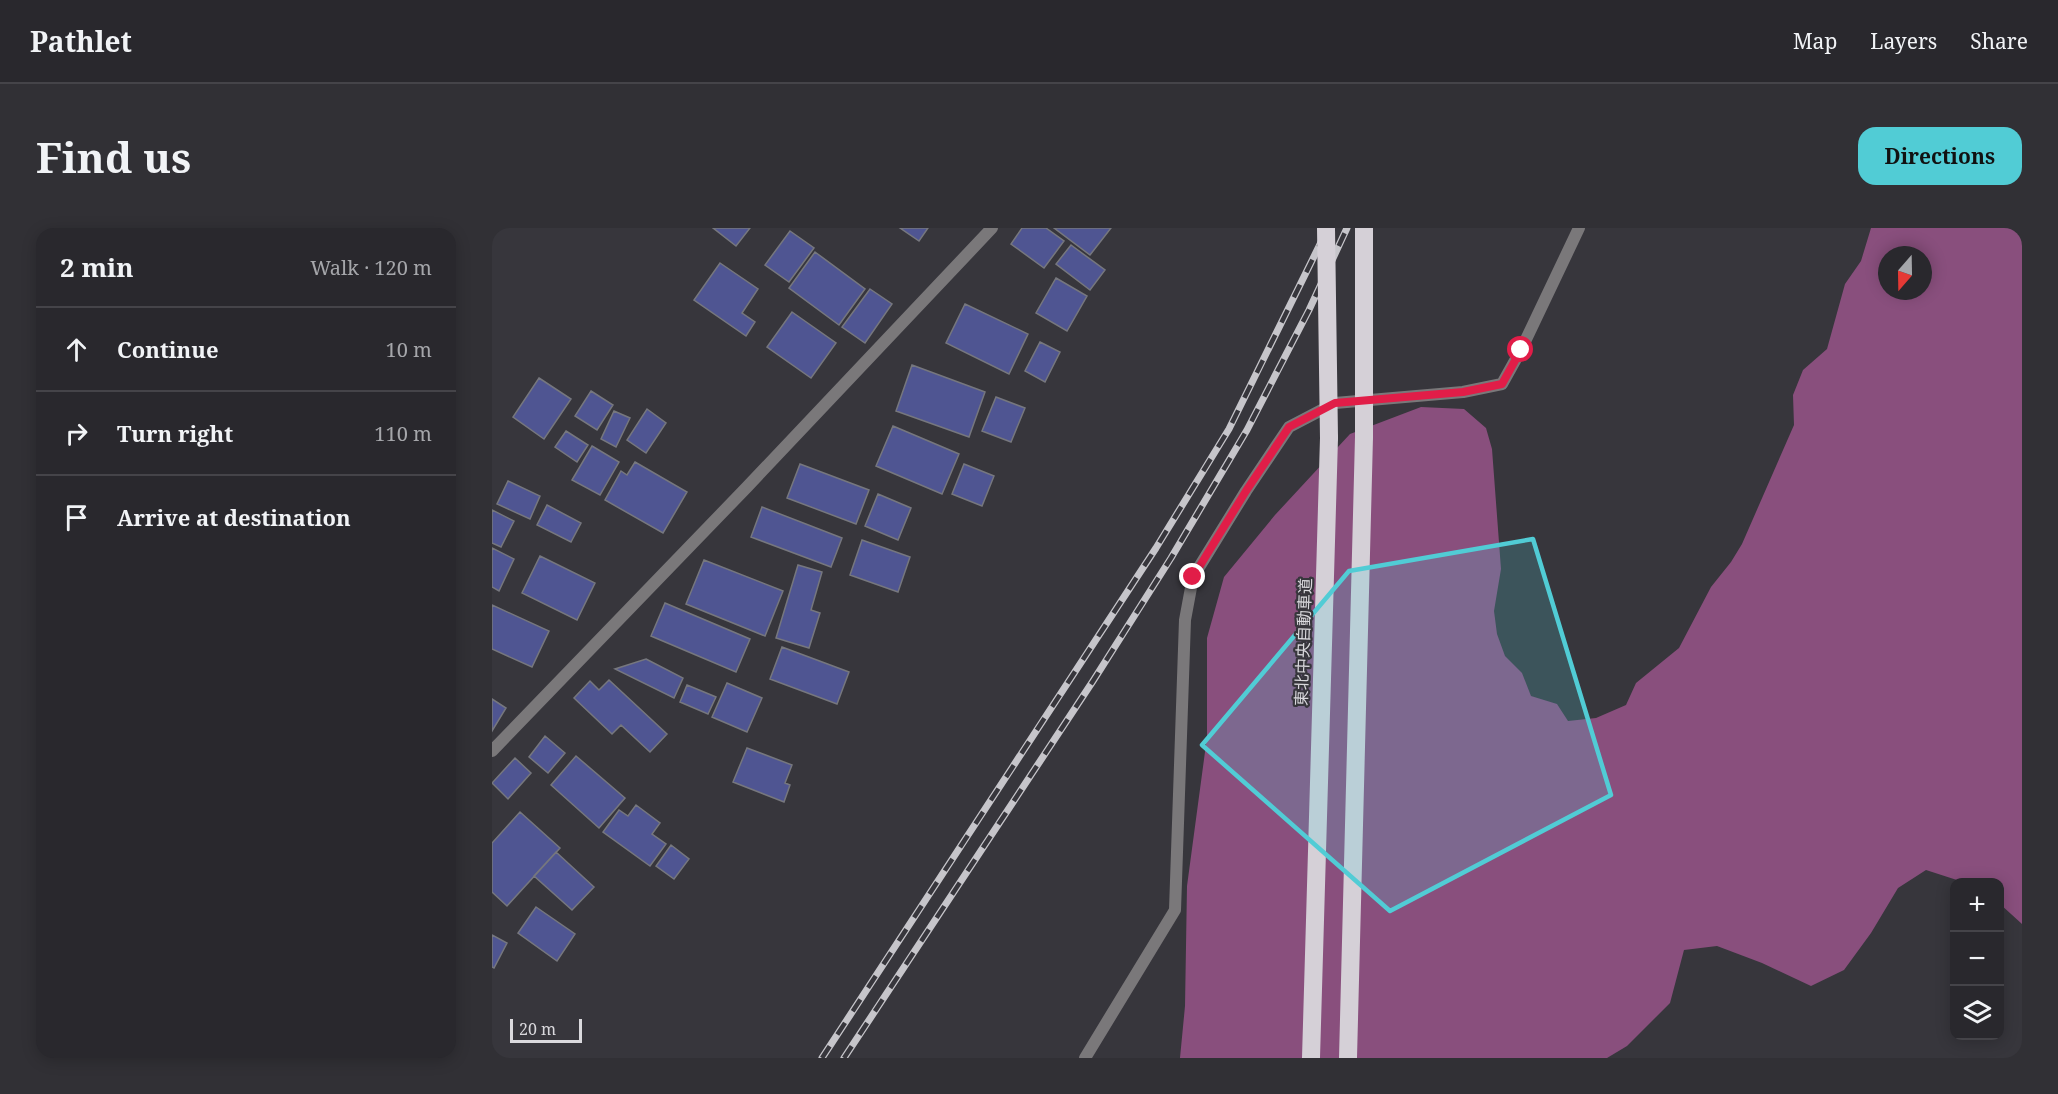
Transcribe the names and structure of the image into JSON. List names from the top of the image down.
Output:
{
  "streets": {
    "highway": ["東北中央自動車道"]
  },
  "scale_bar": "20 m",
  "north": "bottom",
  "page": {
    "header": "Pathlet",
    "nav": ["Map", "Layers", "Share"],
    "buttons": "Directions",
    "title": "Find us",
    "heading": ["2 min", "Walk · 120 m"],
    "list": [
      ["Continue", "10 m"],
      ["Turn right", "110 m"],
      "Arrive at destination"
    ],
    "map_buttons": ["+", "−"],
    "scale": "20 m"
  }
}
